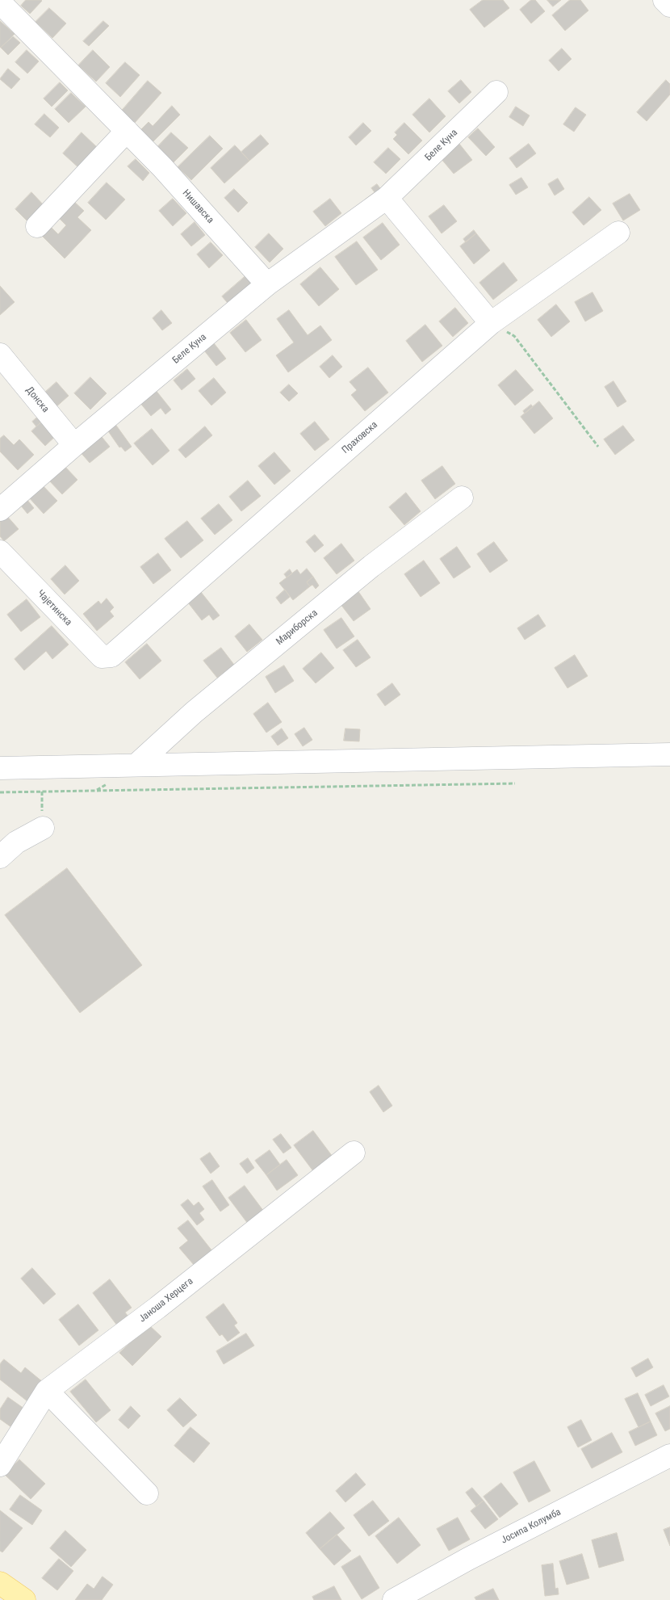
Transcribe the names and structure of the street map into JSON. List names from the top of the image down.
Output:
{
  "streets": {
    "street": [
      "Беле Куна",
      "Нишавска",
      "Донска",
      "Праховска",
      "Чајетинска",
      "Мариборска",
      "Јаноша Херцега",
      "Јосипа Колумба"
    ]
  },
  "crossings": [
    ["Беле Куна", "Нишавска"],
    ["Беле Куна", "Донска"],
    ["Праховска", "Чајетинска"]
  ]
}
